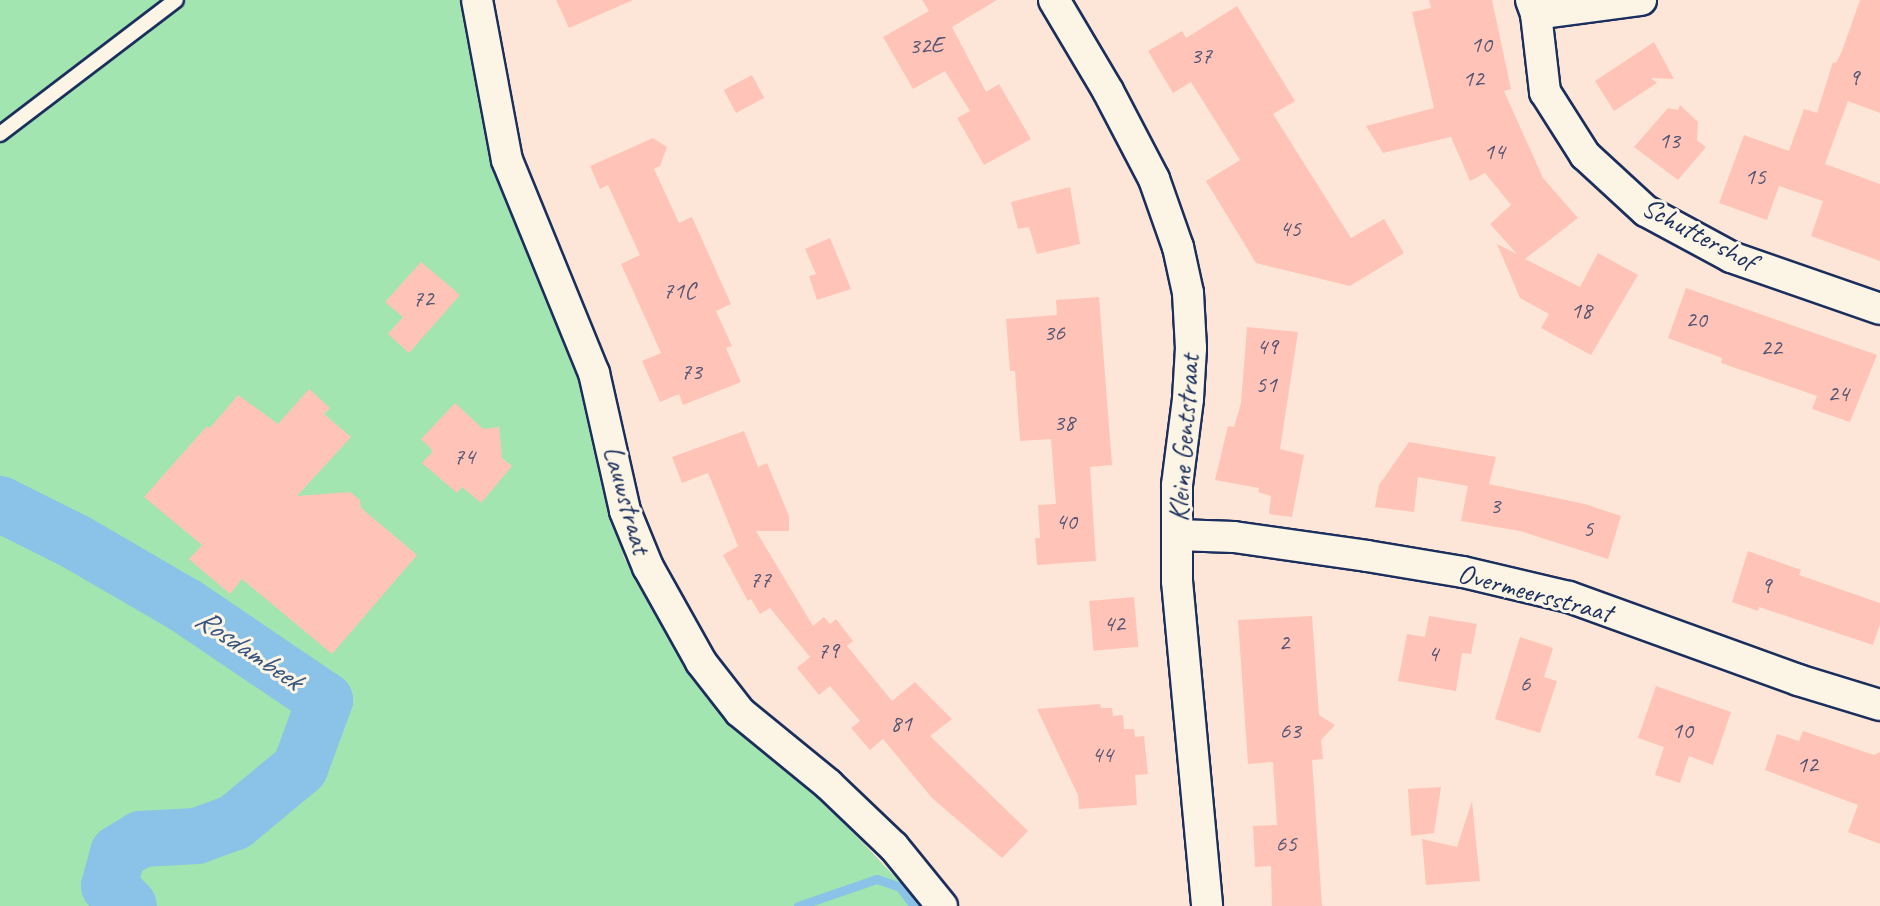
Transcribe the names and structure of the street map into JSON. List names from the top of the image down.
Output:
{
  "streets": {
    "street": [
      "Schuttershof",
      "Kleine Gentstraat",
      "Lauwstraat",
      "Overmeersstraat"
    ]
  },
  "crossings": [
    ["Kleine Gentstraat", "Overmeersstraat"]
  ],
  "water": ["Rosdambeek"],
  "house_numbers": [
    "10",
    "32E",
    "37",
    "9",
    "12",
    "13",
    "14",
    "15",
    "45",
    "71C",
    "72",
    "18",
    "20",
    "36",
    "49",
    "22",
    "73",
    "51",
    "24",
    "38",
    "74",
    "3",
    "40",
    "5",
    "77",
    "9",
    "42",
    "2",
    "79",
    "4",
    "6",
    "81",
    "63",
    "10",
    "44",
    "12",
    "65"
  ]
}
